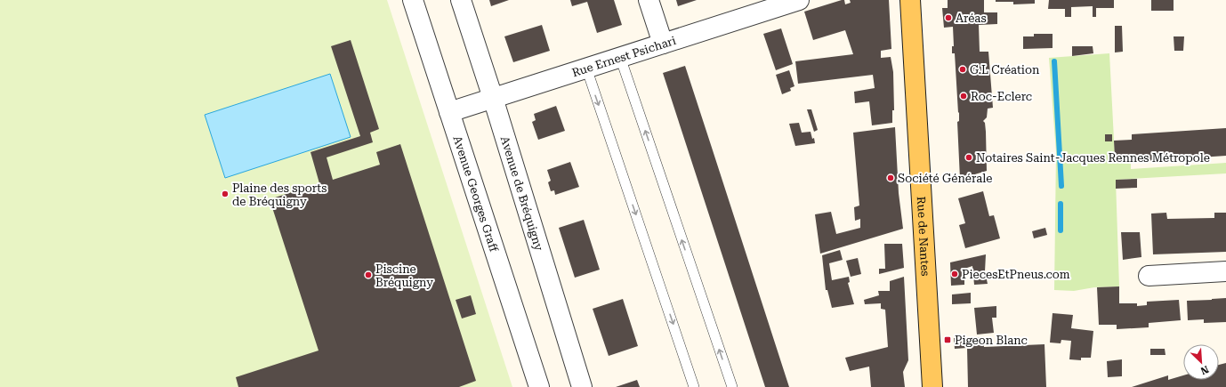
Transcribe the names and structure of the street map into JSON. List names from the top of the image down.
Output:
{
  "streets": {
    "main road": ["Rue de Nantes"],
    "street": ["Rue Ernest Psichari", "Avenue Georges Graff", "Avenue de Bréquigny"]
  },
  "crossings": [
    ["Rue Ernest Psichari", "Avenue Georges Graff"],
    ["Rue Ernest Psichari", "Avenue de Bréquigny"]
  ],
  "places": {
    "other": [
      "Aréas",
      "G.L Création",
      "Roc-Eclerc",
      "Notaires Saint-Jacques Rennes Métropole",
      "Société Générale",
      "Plaine des sports de Bréquigny",
      "PiecesEtPneus.com",
      "Piscine Bréquigny"
    ],
    "transit": ["Pigeon Blanc"]
  },
  "north": "bottom right"
}
